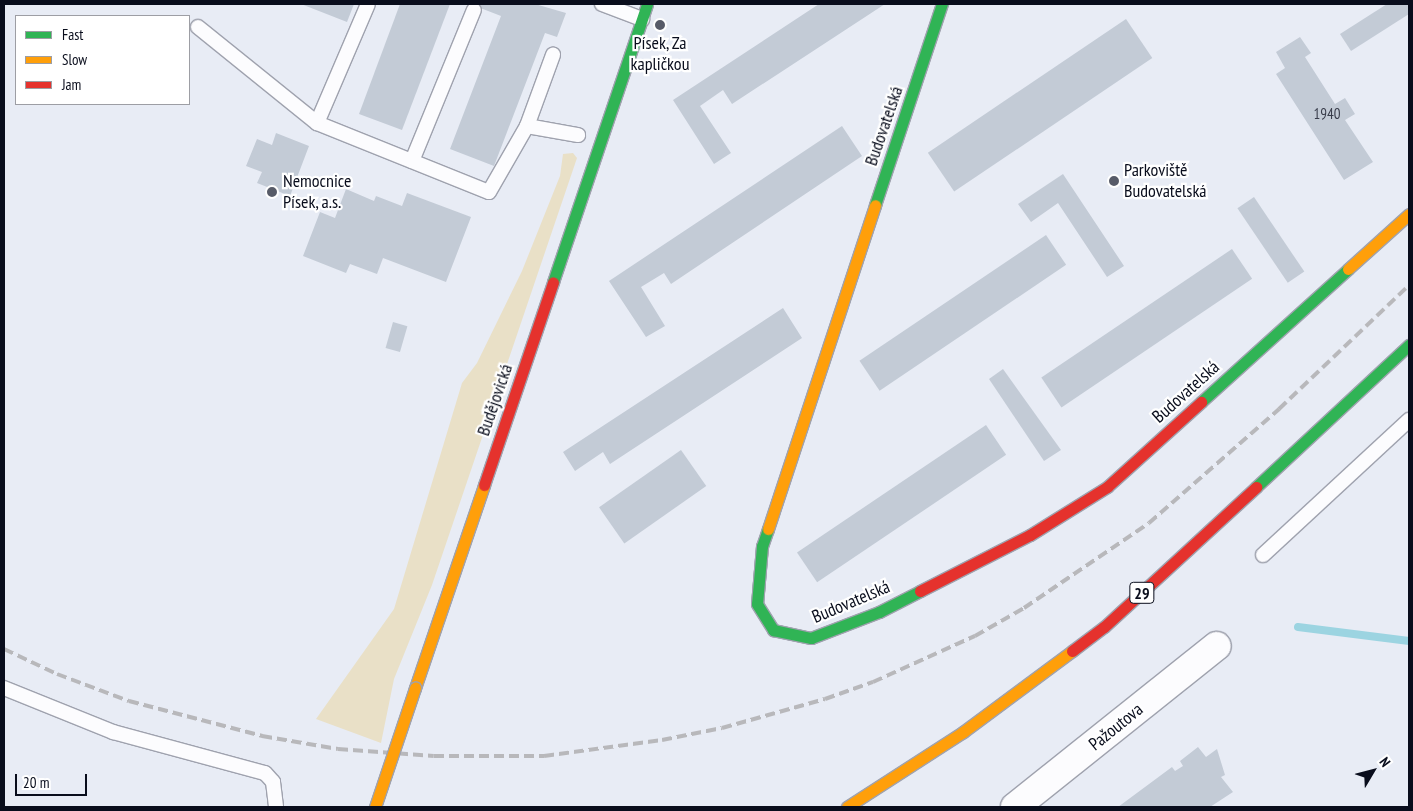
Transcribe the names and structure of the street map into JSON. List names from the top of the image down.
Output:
{
  "streets": {
    "street": [
      "Budovatelská",
      "Budějovická",
      "29",
      "Pažoutova"
    ]
  },
  "places": ["Písek, Za kapličkou", "Parkoviště Budovatelská", "Nemocnice Písek, a.s."],
  "house_numbers": ["1940"],
  "legend": ["Fast", "Slow", "Jam"],
  "scale_bar": "20 m",
  "north": "top right"
}
